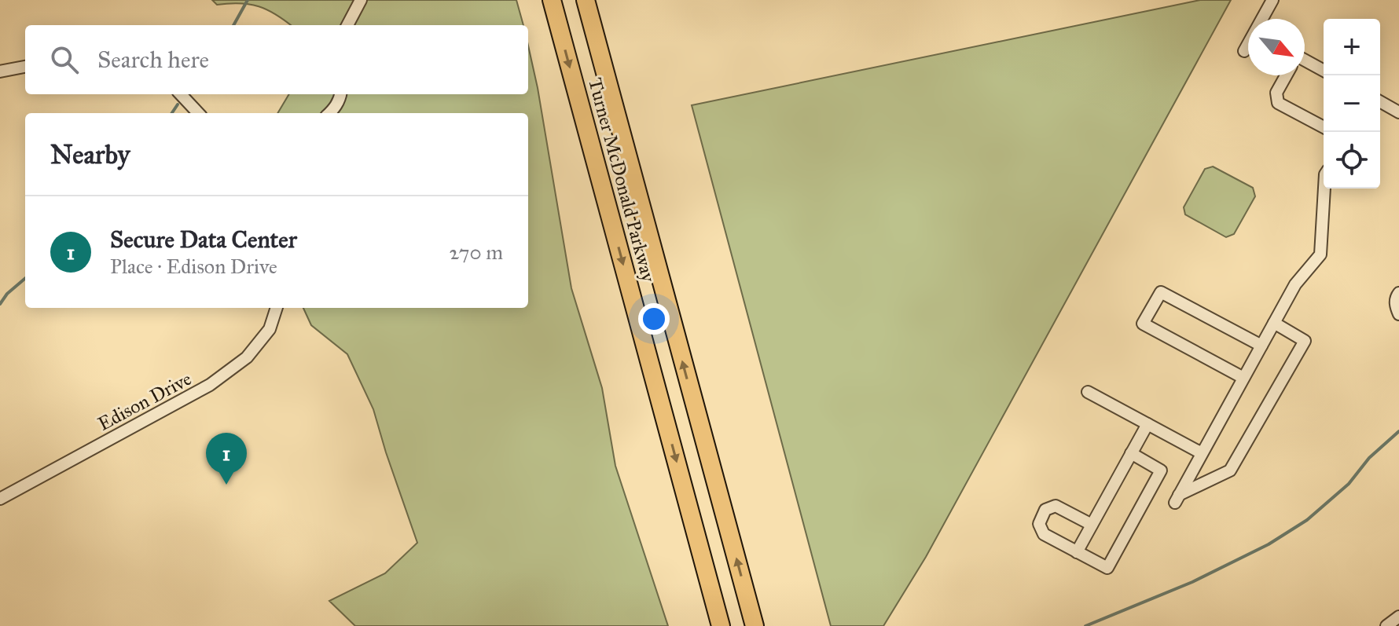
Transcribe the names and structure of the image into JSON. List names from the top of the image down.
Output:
{
  "streets": {
    "highway": ["Turner McDonald Parkway"],
    "street": ["Edison Drive"]
  },
  "north": "bottom right",
  "page": {
    "map_buttons": ["+", "−"],
    "search": "Search here",
    "heading": "Nearby",
    "list": [
      {
        "mark": "1",
        "name": "Secure Data Center",
        "note": "Place · Edison Drive",
        "value": "270 m"
      }
    ],
    "pins": "1"
  }
}
